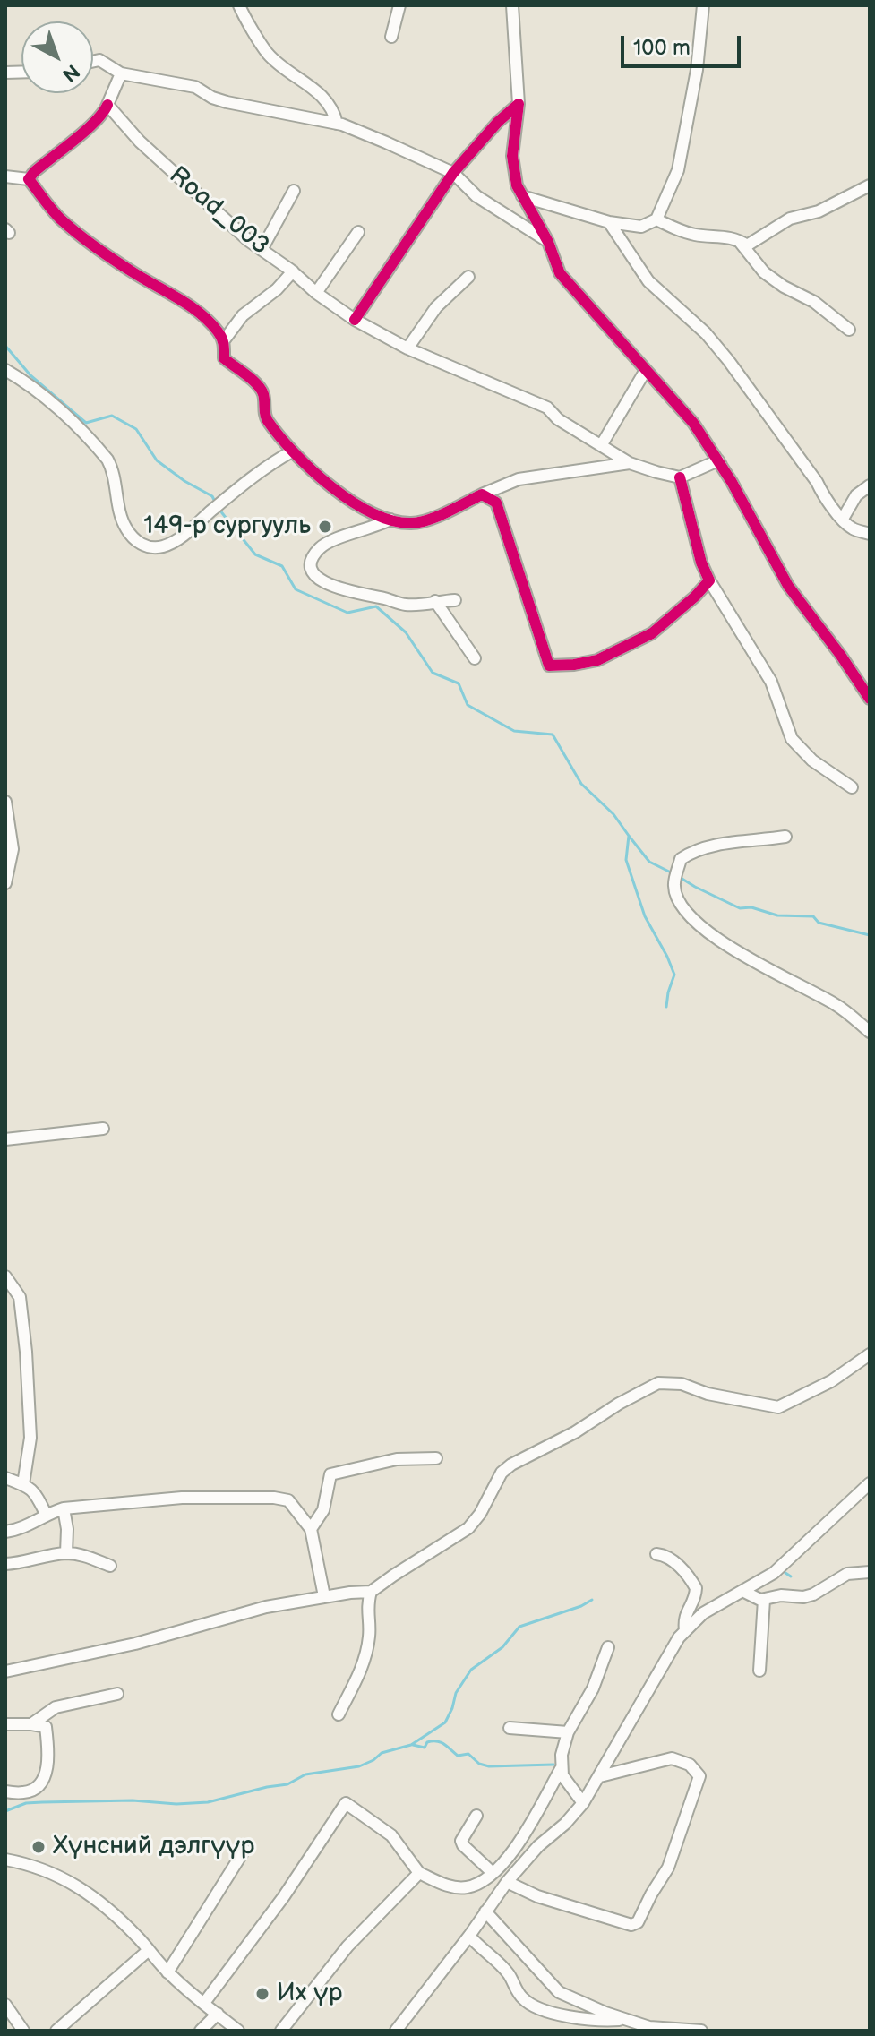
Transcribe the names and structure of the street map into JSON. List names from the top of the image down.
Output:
{
  "streets": {
    "street": ["Road_003"]
  },
  "places": ["149-р сургууль", "Хүнсний дэлгүүр", "Их үр"],
  "scale_bar": "100 m",
  "north": "bottom right"
}
